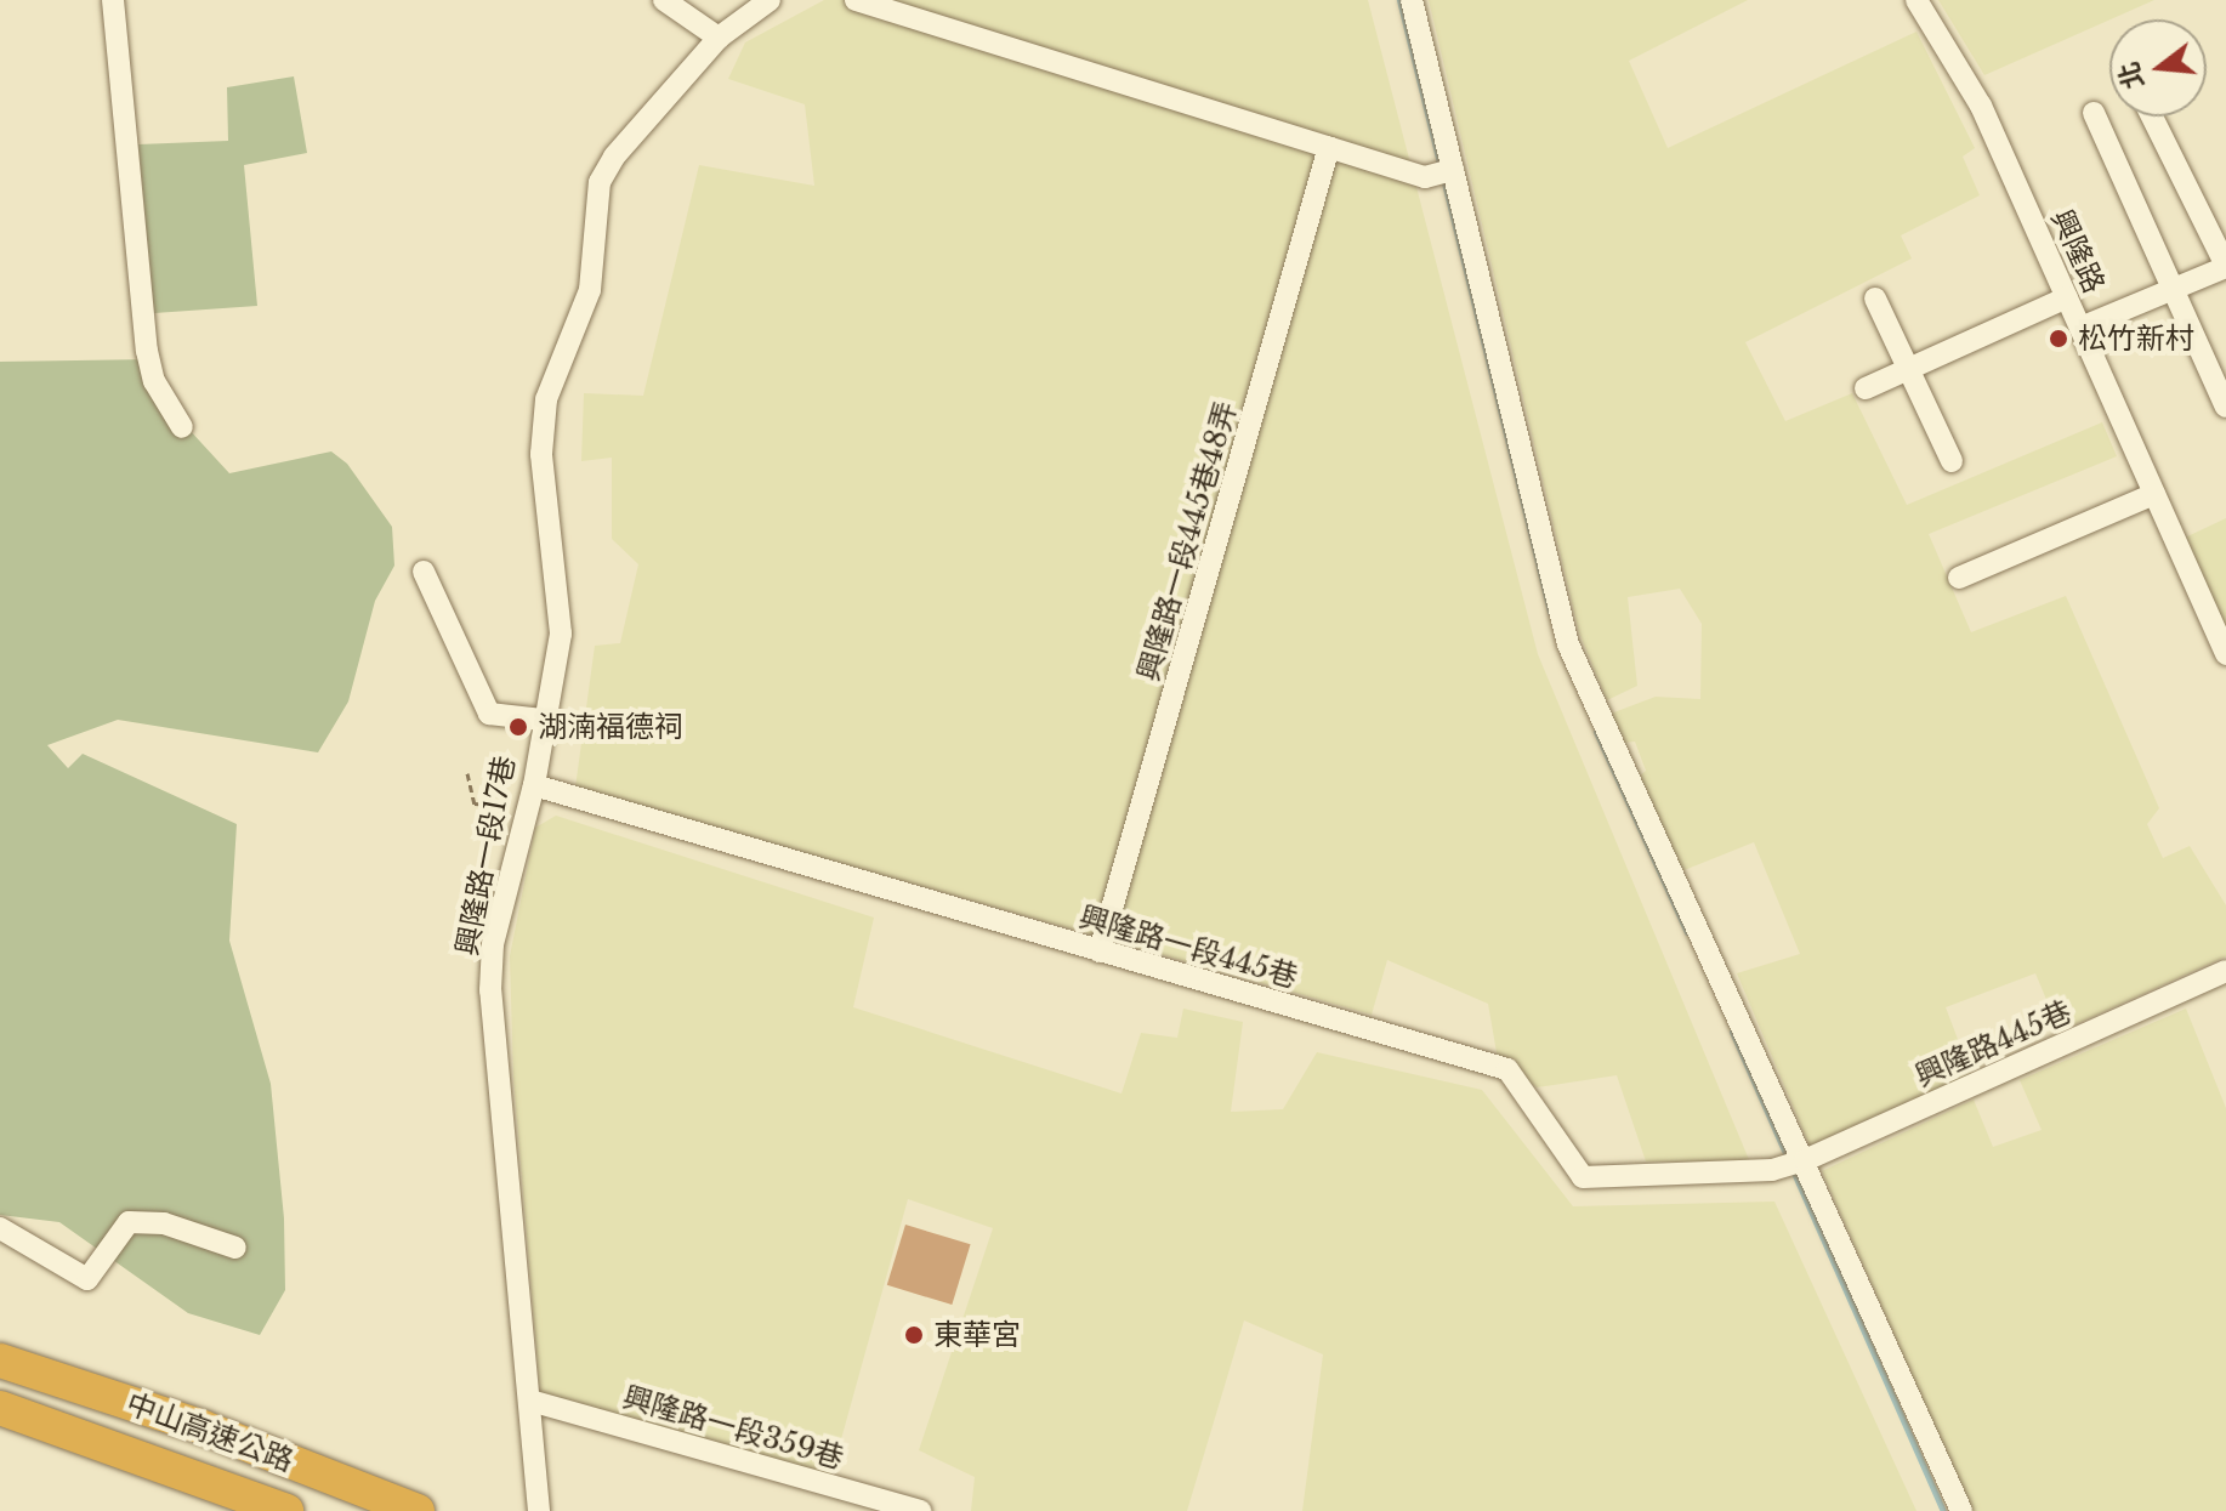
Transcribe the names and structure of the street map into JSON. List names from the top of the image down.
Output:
{
  "streets": {
    "highway": ["中山高速公路"],
    "street": [
      "興隆路",
      "興隆路一段445巷48弄",
      "興隆路一段17巷",
      "興隆路一段445巷",
      "興隆路445巷",
      "興隆路一段359巷"
    ]
  },
  "crossings": [
    ["興隆路一段445巷48弄", "興隆路一段445巷"],
    ["興隆路一段17巷", "興隆路一段445巷"],
    ["興隆路一段17巷", "興隆路一段359巷"],
    ["興隆路一段445巷", "興隆路445巷"]
  ],
  "places": ["松竹新村", "湖湳福德祠", "東華宮"],
  "north": "left"
}
